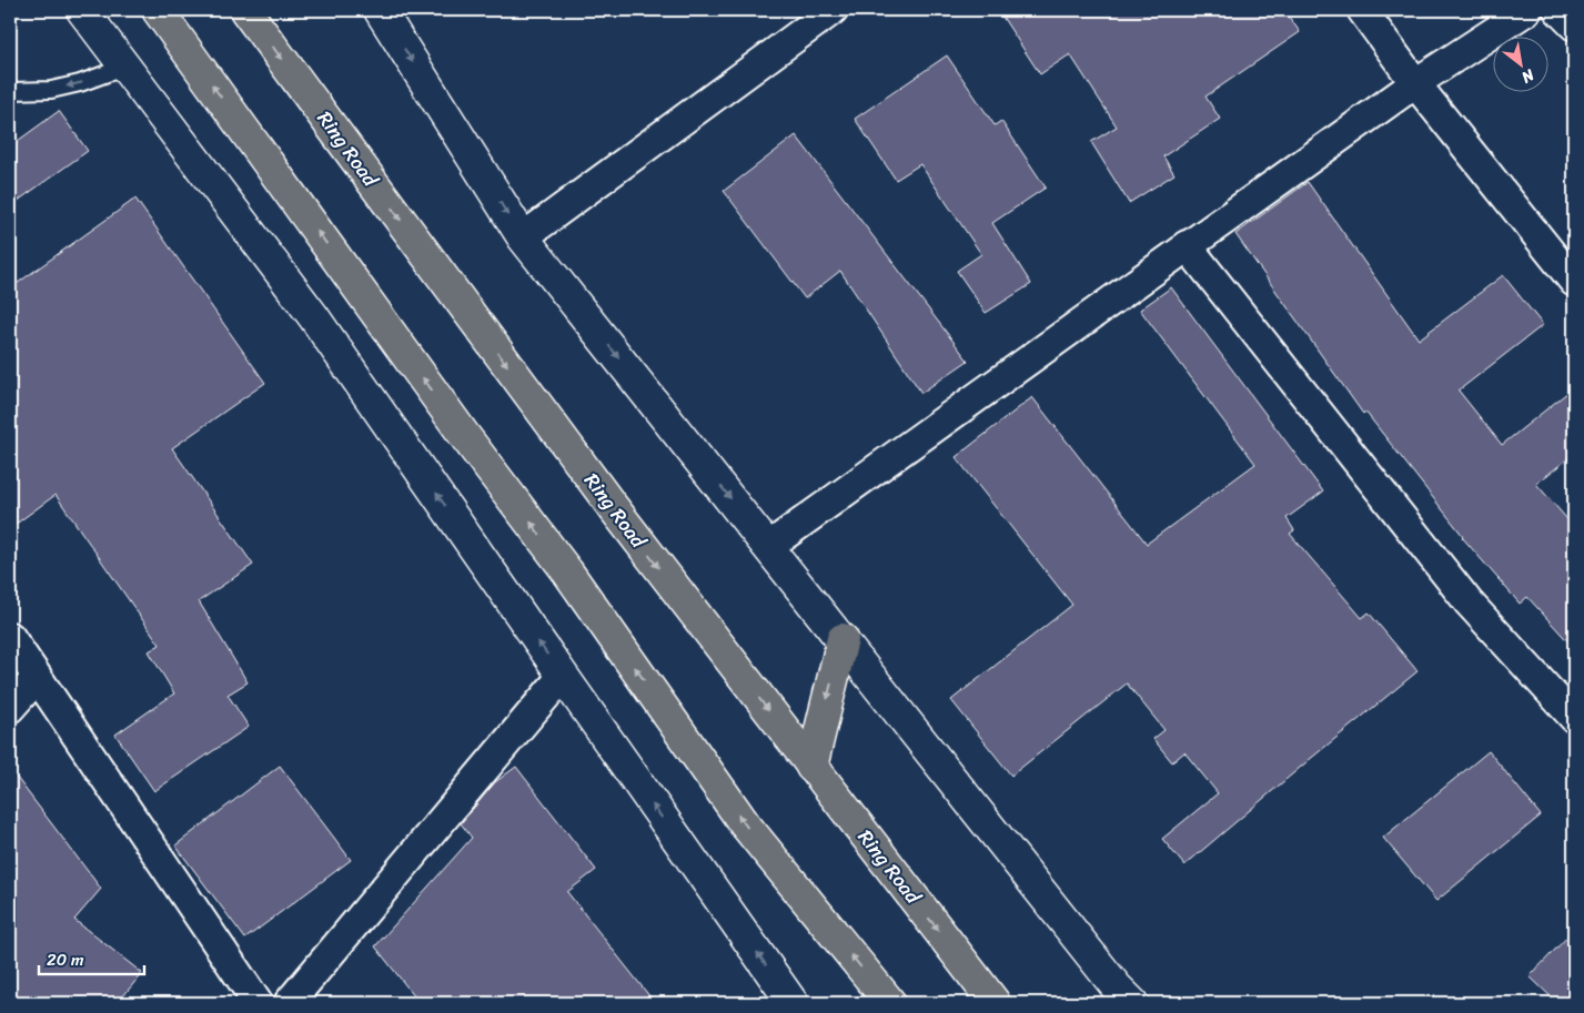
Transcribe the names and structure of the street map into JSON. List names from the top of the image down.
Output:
{
  "streets": {
    "highway": ["Ring Road"]
  },
  "scale_bar": "20 m",
  "north": "bottom right"
}
